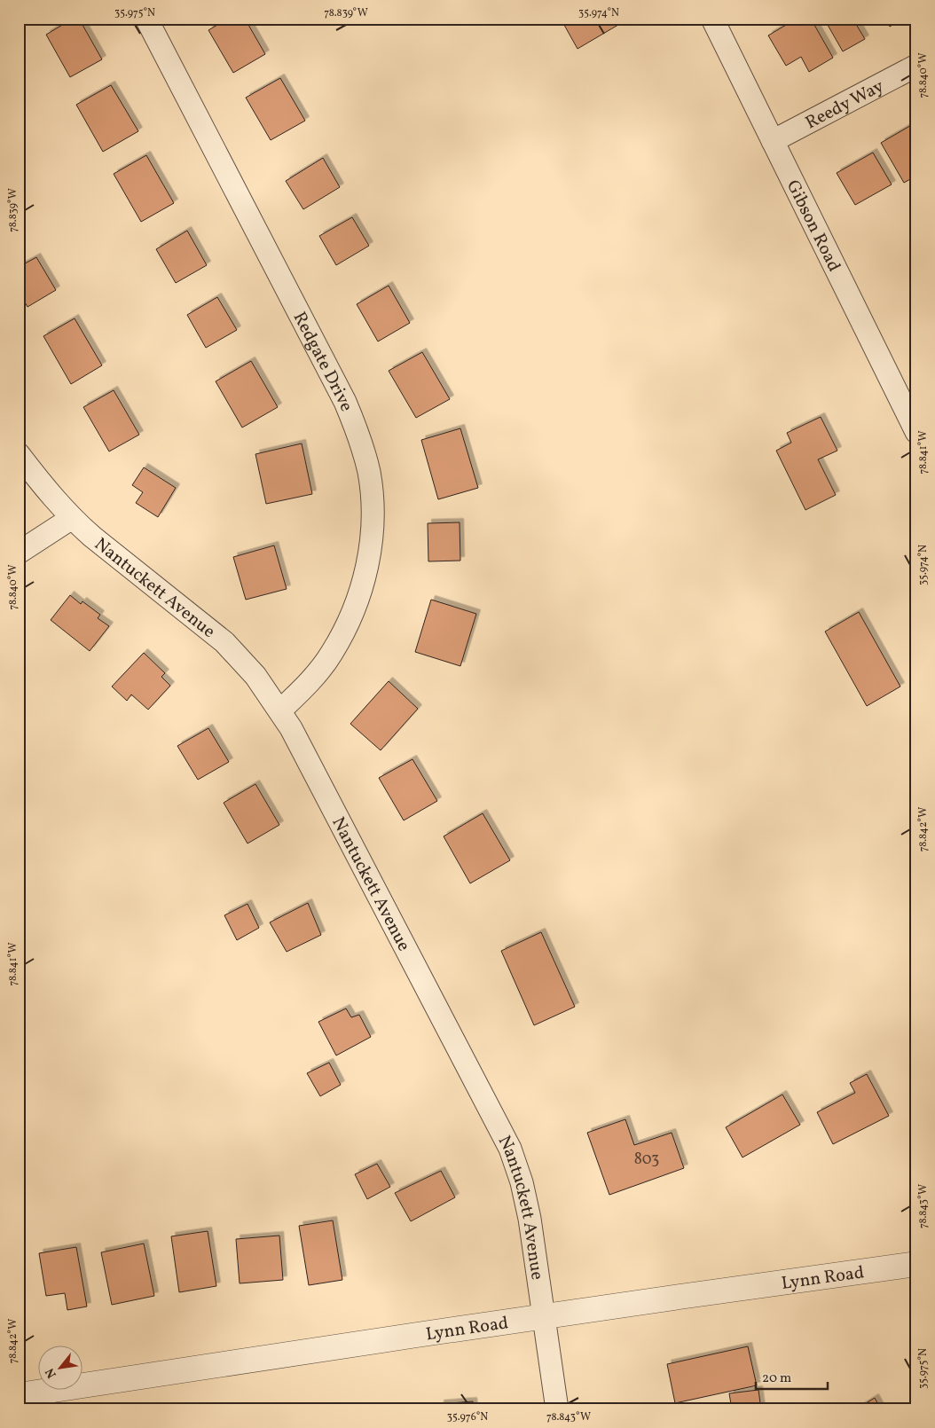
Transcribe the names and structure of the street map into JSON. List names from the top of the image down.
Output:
{
  "streets": {
    "street": [
      "Reedy Way",
      "Gibson Road",
      "Redgate Drive",
      "Nantuckett Avenue",
      "Lynn Road"
    ]
  },
  "crossings": [
    ["Reedy Way", "Gibson Road"],
    ["Redgate Drive", "Nantuckett Avenue"],
    ["Nantuckett Avenue", "Lynn Road"]
  ],
  "house_numbers": ["803"],
  "scale_bar": "20 m",
  "north": "bottom left",
  "coordinates": [
    "35.975°N",
    "78.839°W",
    "35.974°N",
    "78.840°W",
    "78.841°W",
    "78.842°W",
    "78.843°W",
    "35.976°N"
  ]
}
